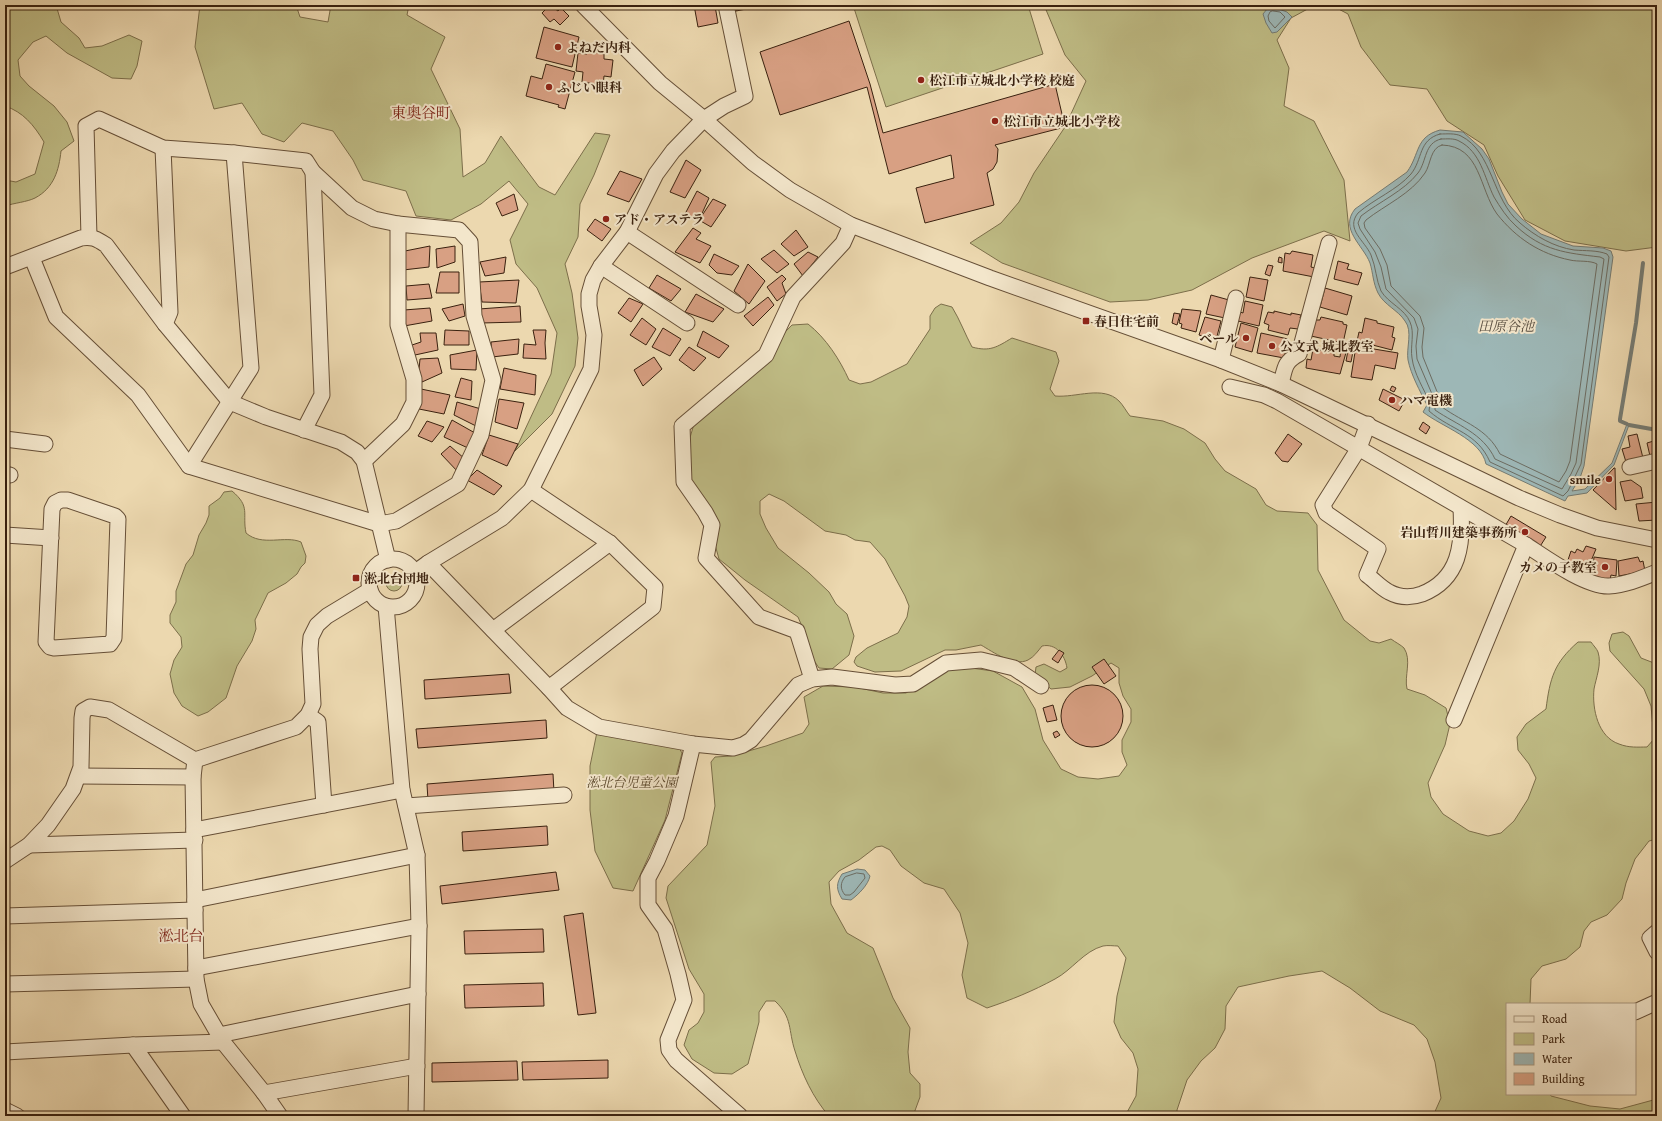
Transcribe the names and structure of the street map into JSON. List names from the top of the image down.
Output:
{
  "districts": ["東奥谷町", "淞北台"],
  "water": ["田原谷池"],
  "parks": ["淞北台児童公園"],
  "places": {
    "other": [
      "よねだ内科",
      "松江市立城北小学校 校庭",
      "ふじい眼科",
      "松江市立城北小学校",
      "アド・アステラ",
      "ベール",
      "公文式 城北教室",
      "ハマ電機",
      "smile",
      "岩山哲川建築事務所",
      "カメの子教室"
    ],
    "transit": ["春日住宅前", "淞北台団地"]
  },
  "legend": [
    "Road",
    "Park",
    "Water",
    "Building"
  ]
}
